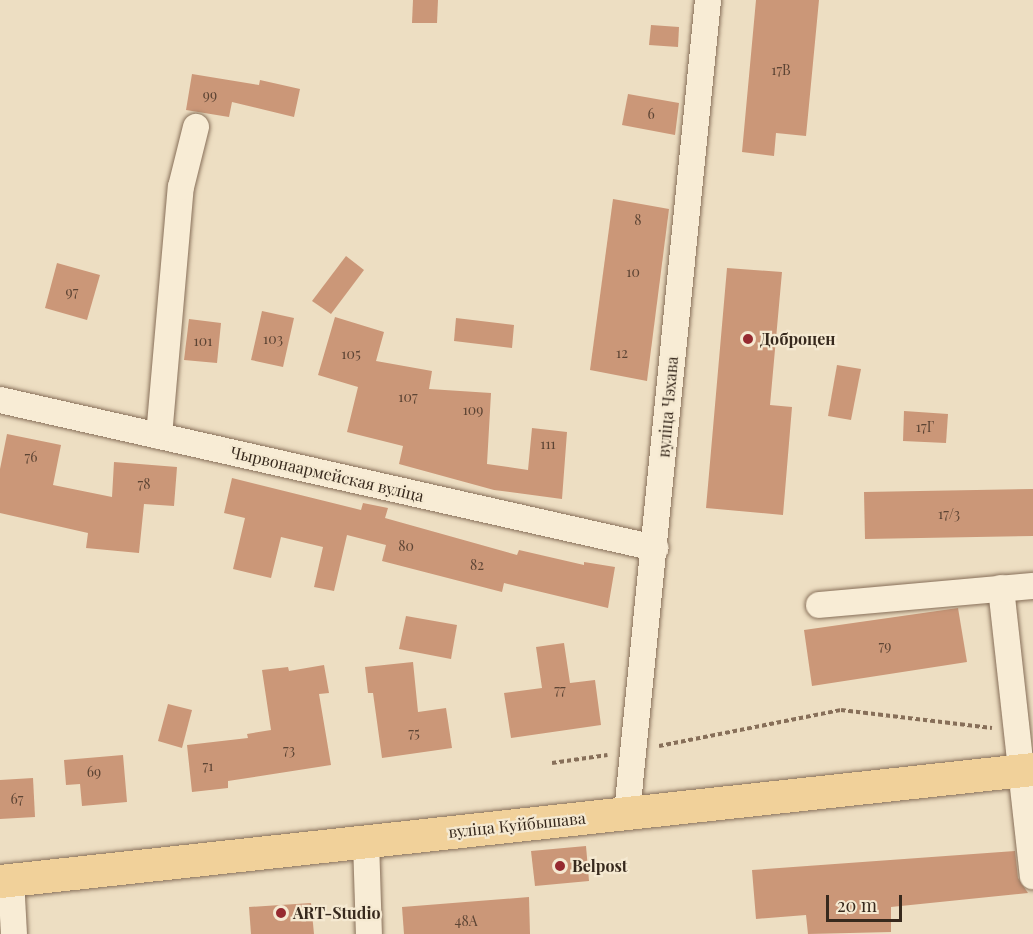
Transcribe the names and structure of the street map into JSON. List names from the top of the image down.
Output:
{
  "streets": {
    "main road": ["вуліца Куйбышава"],
    "street": ["вуліца Чэхава", "Чырвонаармейская вуліца"]
  },
  "crossings": [
    ["вуліца Чэхава", "Чырвонаармейская вуліца"],
    ["вуліца Чэхава", "вуліца Куйбышава"]
  ],
  "places": ["Доброцен", "Belpost", "ART-Studio"],
  "house_numbers": [
    "17В",
    "99",
    "6",
    "8",
    "10",
    "97",
    "103",
    "101",
    "12",
    "105",
    "107",
    "109",
    "17Г",
    "111",
    "76",
    "78",
    "17/3",
    "80",
    "82",
    "79",
    "77",
    "75",
    "73",
    "71",
    "69",
    "67",
    "48А"
  ],
  "scale_bar": "20 m"
}
